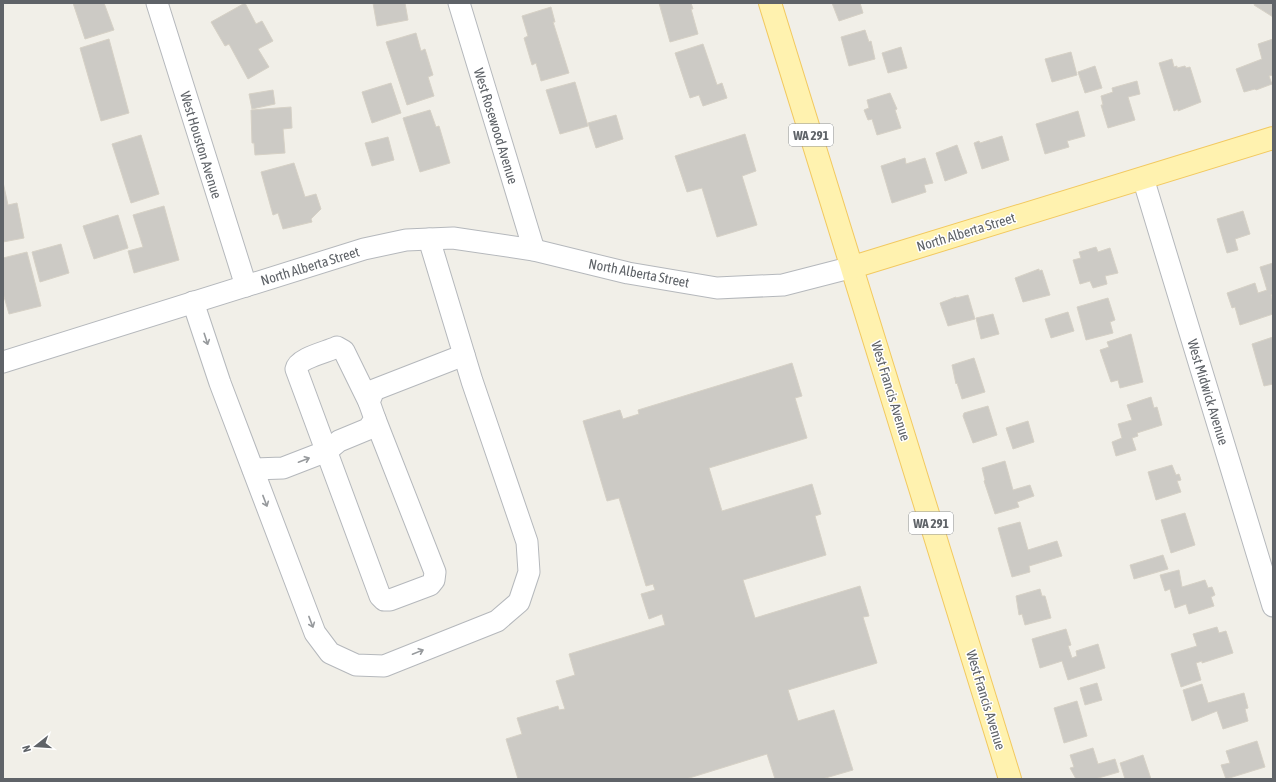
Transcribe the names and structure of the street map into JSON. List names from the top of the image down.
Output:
{
  "streets": {
    "main road": ["WA 291", "North Alberta Street", "West Francis Avenue"],
    "street": ["West Rosewood Avenue", "West Houston Avenue", "West Midwick Avenue"]
  },
  "crossings": [
    ["West Rosewood Avenue", "North Alberta Street"],
    ["West Houston Avenue", "North Alberta Street"],
    ["North Alberta Street", "West Francis Avenue"],
    ["North Alberta Street", "West Midwick Avenue"]
  ],
  "north": "left"
}
